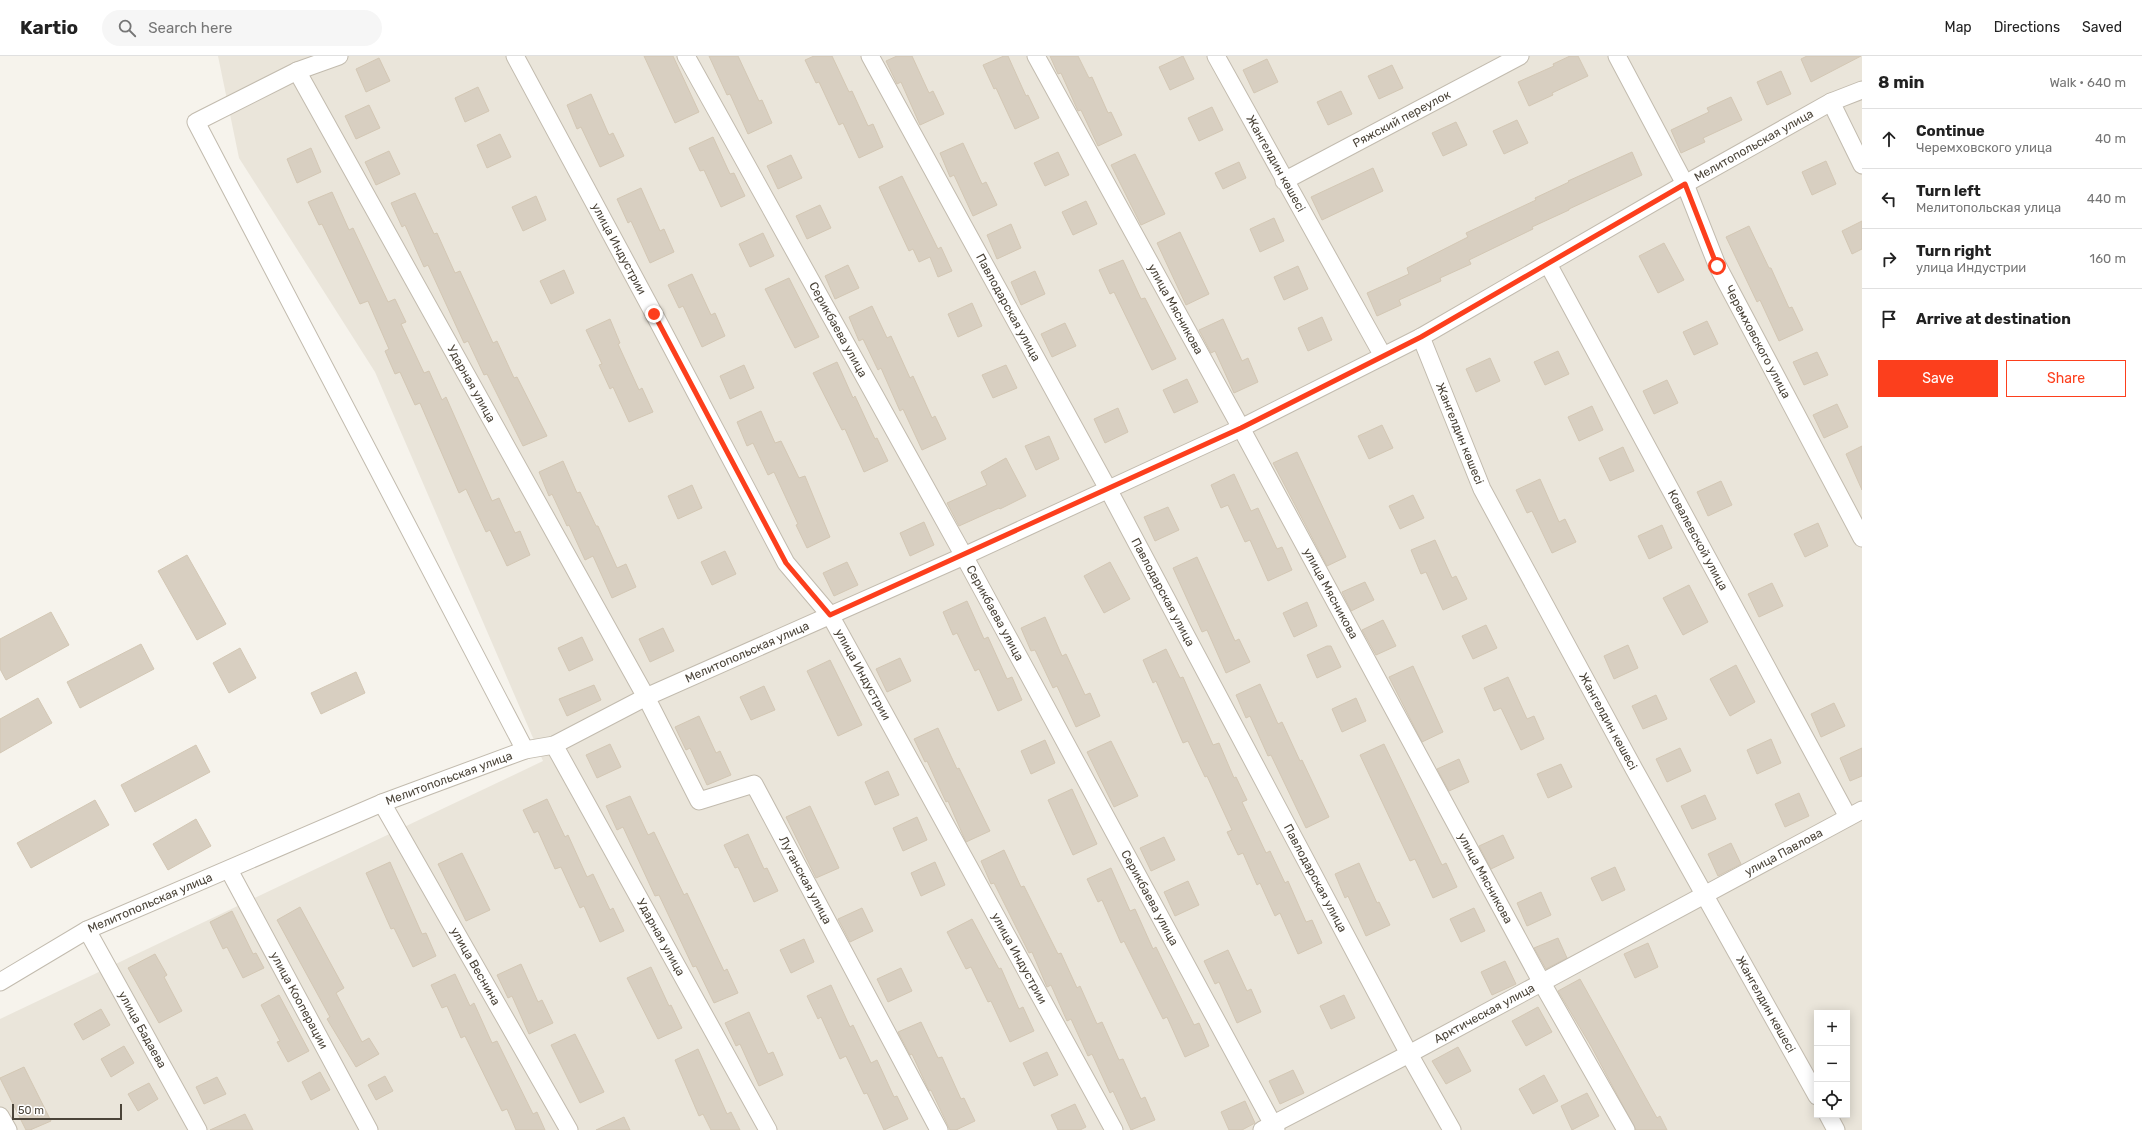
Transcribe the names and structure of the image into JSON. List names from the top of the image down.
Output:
{
  "streets": {
    "street": [
      "Ряжский переулок",
      "Мелитопольская улица",
      "Жангелдин көшесі",
      "улица Индустрии",
      "Павлодарская улица",
      "улица Мясникова",
      "Серикбаева улица",
      "Черемховского улица",
      "Ударная улица",
      "Ковалевской улица",
      "улица Павлова",
      "Луганская улица",
      "улица Веснина",
      "улица Кооперации",
      "Арктическая улица",
      "улица Бадаева"
    ]
  },
  "crossings": [
    ["Ряжский переулок", "Жангелдин көшесі"],
    ["Мелитопольская улица", "Жангелдин көшесі"],
    ["Мелитопольская улица", "улица Индустрии"],
    ["Мелитопольская улица", "Павлодарская улица"],
    ["Мелитопольская улица", "улица Мясникова"],
    ["Мелитопольская улица", "Серикбаева улица"],
    ["Мелитопольская улица", "Черемховского улица"],
    ["Мелитопольская улица", "Ударная улица"],
    ["Мелитопольская улица", "Ковалевской улица"],
    ["Мелитопольская улица", "Луганская улица"],
    ["Мелитопольская улица", "улица Веснина"],
    ["Мелитопольская улица", "улица Кооперации"],
    ["Мелитопольская улица", "улица Бадаева"],
    ["Жангелдин көшесі", "улица Павлова"],
    ["Жангелдин көшесі", "Арктическая улица"],
    ["Павлодарская улица", "Арктическая улица"],
    ["улица Мясникова", "Арктическая улица"],
    ["Серикбаева улица", "Арктическая улица"],
    ["Ударная улица", "Луганская улица"],
    ["Ковалевской улица", "улица Павлова"],
    ["улица Павлова", "Арктическая улица"]
  ],
  "scale_bar": "50 m",
  "page": {
    "header": "Kartio",
    "search": "Search here",
    "nav": ["Map", "Directions", "Saved"],
    "heading": ["8 min", "Walk · 640 m"],
    "list": [
      ["Continue", "Черемховского улица", "40 m"],
      ["Turn left", "Мелитопольская улица", "440 m"],
      ["Turn right", "улица Индустрии", "160 m"],
      "Arrive at destination"
    ],
    "buttons": ["Save", "Share"],
    "map_buttons": ["+", "−"],
    "scale": "50 m"
  }
}
